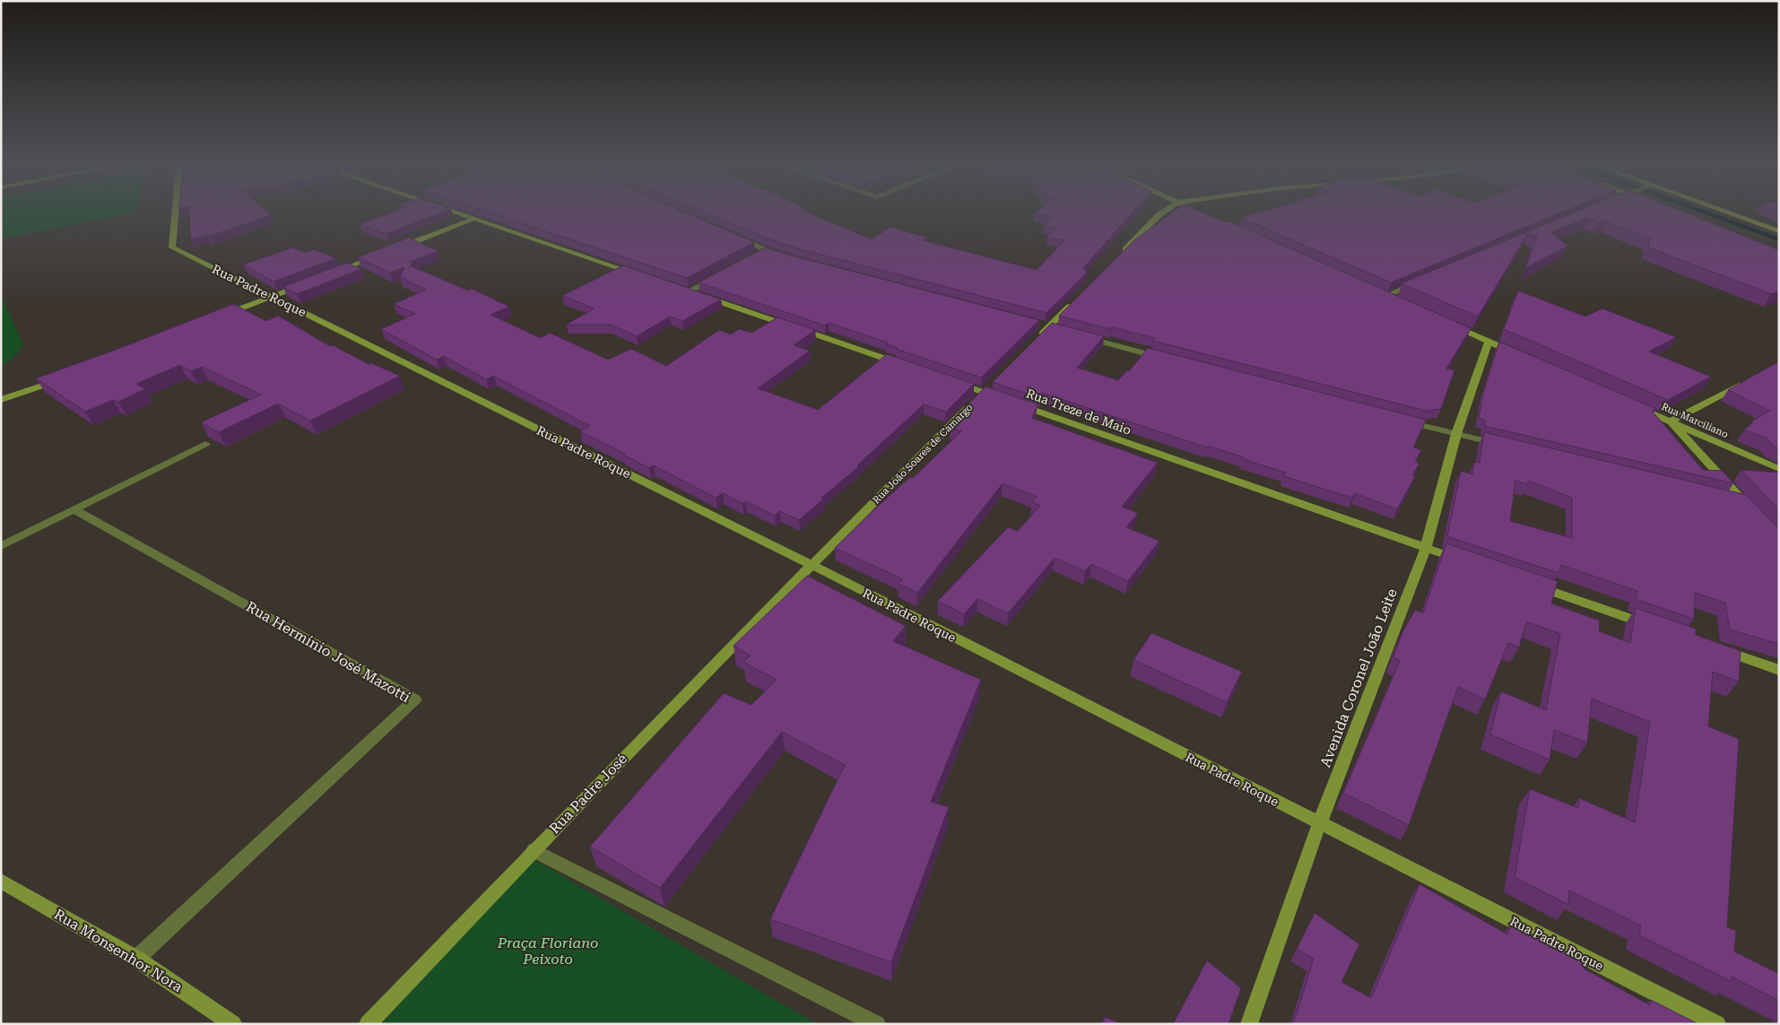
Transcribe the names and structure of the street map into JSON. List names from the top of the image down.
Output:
{
  "streets": {
    "street": [
      "Rua Padre Roque",
      "Rua Treze de Maio",
      "Rua Marciliano",
      "Rua João Soares de Camargo",
      "Rua Hermínio José Mazotti",
      "Avenida Coronel João Leite",
      "Rua Padre José",
      "Rua Monsenhor Nora"
    ]
  },
  "crossings": [
    ["Rua Padre Roque", "Rua João Soares de Camargo"],
    ["Rua Padre Roque", "Avenida Coronel João Leite"],
    ["Rua Padre Roque", "Rua Padre José"],
    ["Rua Treze de Maio", "Rua João Soares de Camargo"],
    ["Rua Treze de Maio", "Avenida Coronel João Leite"],
    ["Rua João Soares de Camargo", "Rua Padre José"],
    ["Rua Hermínio José Mazotti", "Rua Monsenhor Nora"]
  ],
  "parks": ["Praça Floriano Peixoto"]
}
